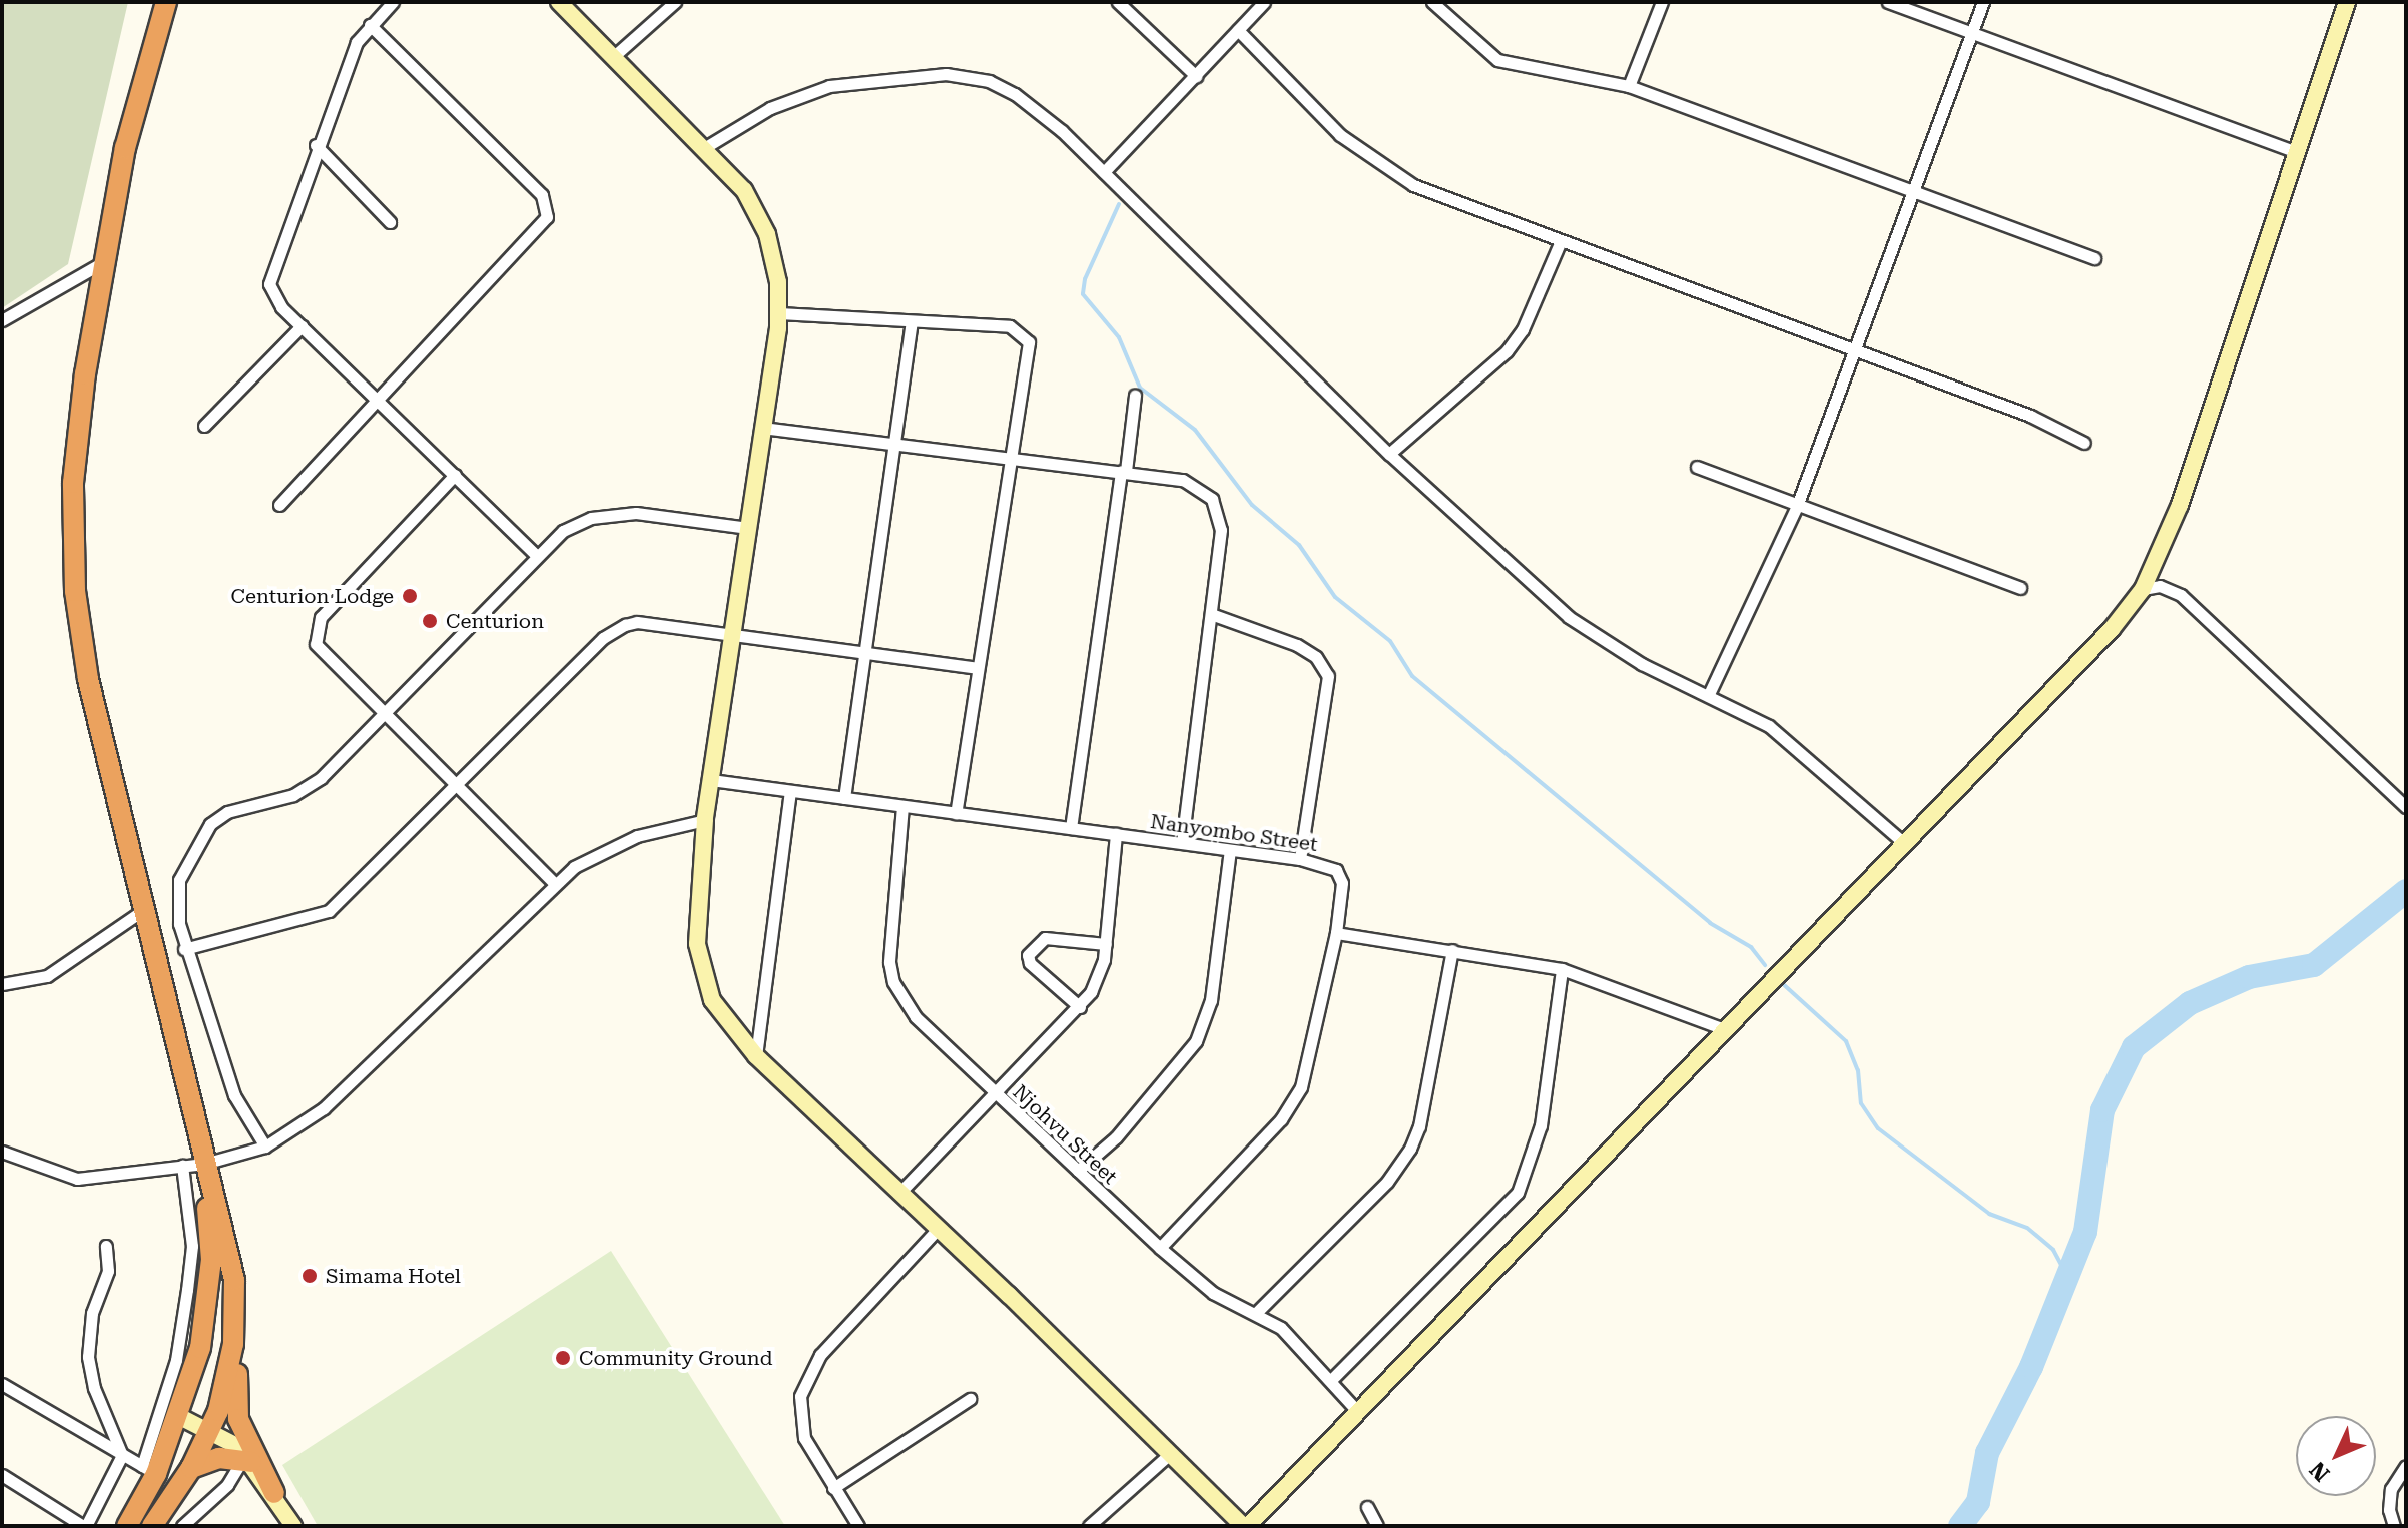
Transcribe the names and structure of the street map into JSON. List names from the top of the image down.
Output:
{
  "streets": {
    "street": ["Nanyombo Street", "Njohvu Street"]
  },
  "crossings": [
    ["Nanyombo Street", "Njohvu Street"]
  ],
  "places": [
    "Centurion Lodge",
    "Centurion",
    "Simama Hotel",
    "Community Ground"
  ],
  "north": "bottom left"
}
